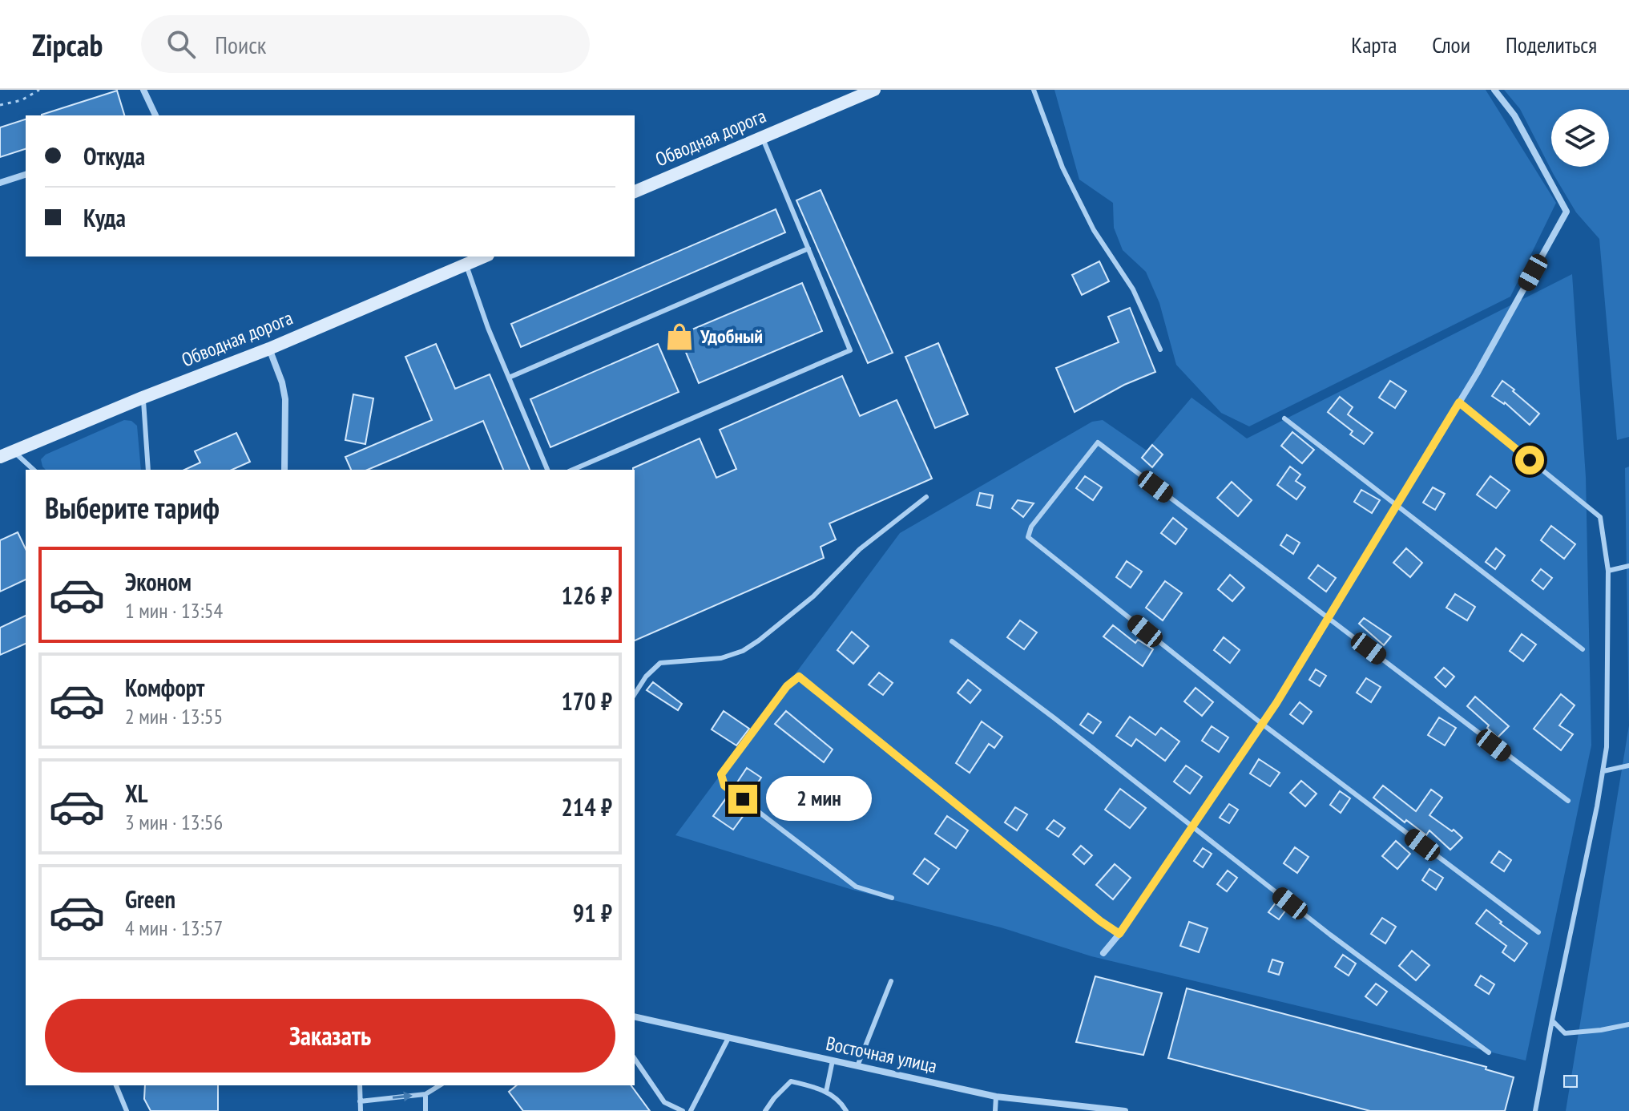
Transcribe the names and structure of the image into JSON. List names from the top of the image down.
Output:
{
  "streets": {
    "main road": ["Обводная дорога"],
    "street": ["Восточная улица"]
  },
  "places": {
    "shop": ["Удобный"]
  },
  "page": {
    "header": "Zipcab",
    "search": "Поиск",
    "nav": ["Карта", "Слои", "Поделиться"],
    "banner": ["Откуда", "Куда"],
    "heading": "Выберите тариф",
    "list": [
      {
        "name": "Эконом",
        "note": "1 мин · 13:54",
        "value": "126 ₽"
      },
      {
        "name": "Комфорт",
        "note": "2 мин · 13:55",
        "value": "170 ₽"
      },
      {
        "name": "XL",
        "note": "3 мин · 13:56",
        "value": "214 ₽"
      },
      {
        "name": "Green",
        "note": "4 мин · 13:57",
        "value": "91 ₽"
      }
    ],
    "bubble": "2 мин",
    "buttons": "Заказать"
  }
}
